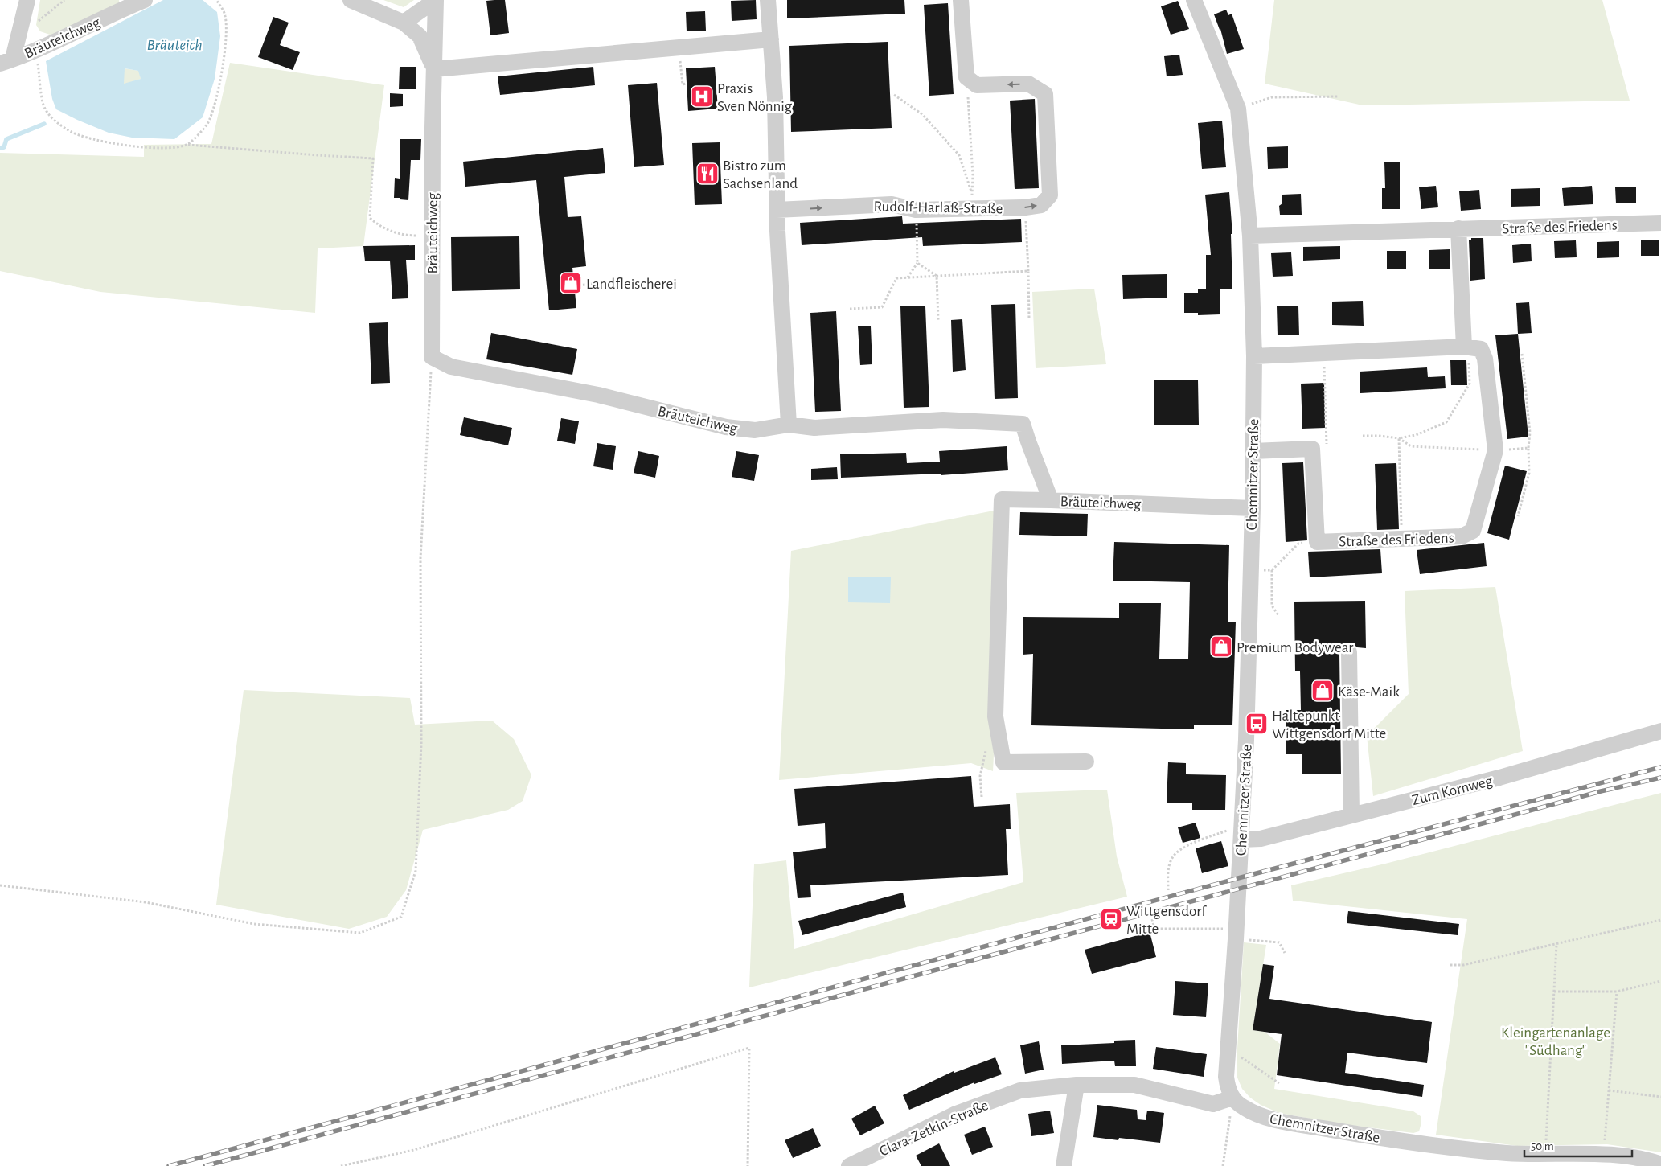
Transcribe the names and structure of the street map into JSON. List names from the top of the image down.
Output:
{
  "streets": {
    "street": [
      "Bräuteichweg",
      "Rudolf-Harlaß-Straße",
      "Straße des Friedens",
      "Chemnitzer Straße",
      "Zum Kornweg",
      "Clara-Zetkin-Straße"
    ]
  },
  "crossings": [
    ["Bräuteichweg", "Chemnitzer Straße"],
    ["Straße des Friedens", "Chemnitzer Straße"],
    ["Chemnitzer Straße", "Zum Kornweg"],
    ["Chemnitzer Straße", "Clara-Zetkin-Straße"]
  ],
  "water": ["Bräuteich"],
  "parks": ["Kleingartenanlage \"Südhang\""],
  "places": {
    "hospital": ["Praxis Sven Nönnig"],
    "restaurant": ["Bistro zum Sachsenland"],
    "shop": ["Landfleischerei", "Premium Bodywear", "Käse-Maik"],
    "bus stop": ["Haltepunkt Wittgensdorf Mitte"],
    "station": ["Wittgensdorf Mitte"]
  },
  "scale_bar": "50 m"
}
